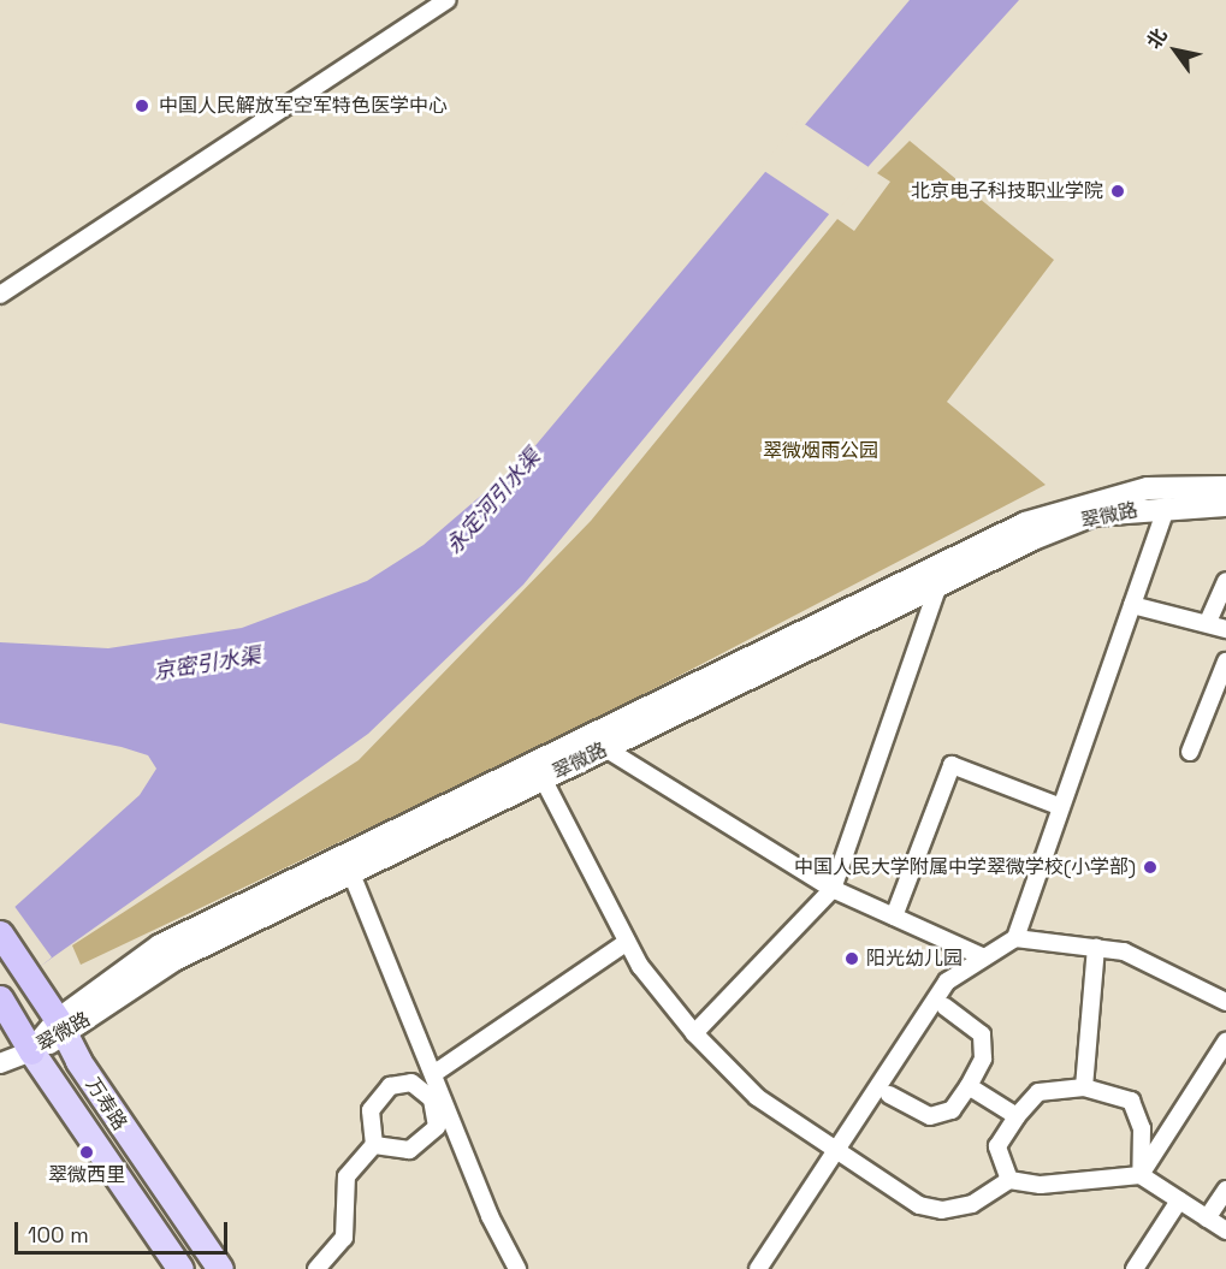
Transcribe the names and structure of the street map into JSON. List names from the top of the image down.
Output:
{
  "streets": {
    "highway": ["万寿路"],
    "main road": ["翠微路"]
  },
  "crossings": [
    ["翠微路", "万寿路"]
  ],
  "water": ["永定河引水渠", "京密引水渠"],
  "parks": ["翠微烟雨公园"],
  "places": [
    "中国人民解放军空军特色医学中心",
    "北京电子科技职业学院",
    "中国人民大学附属中学翠微学校(小学部)",
    "阳光幼儿园",
    "翠微西里"
  ],
  "scale_bar": "100 m",
  "north": "top left"
}
